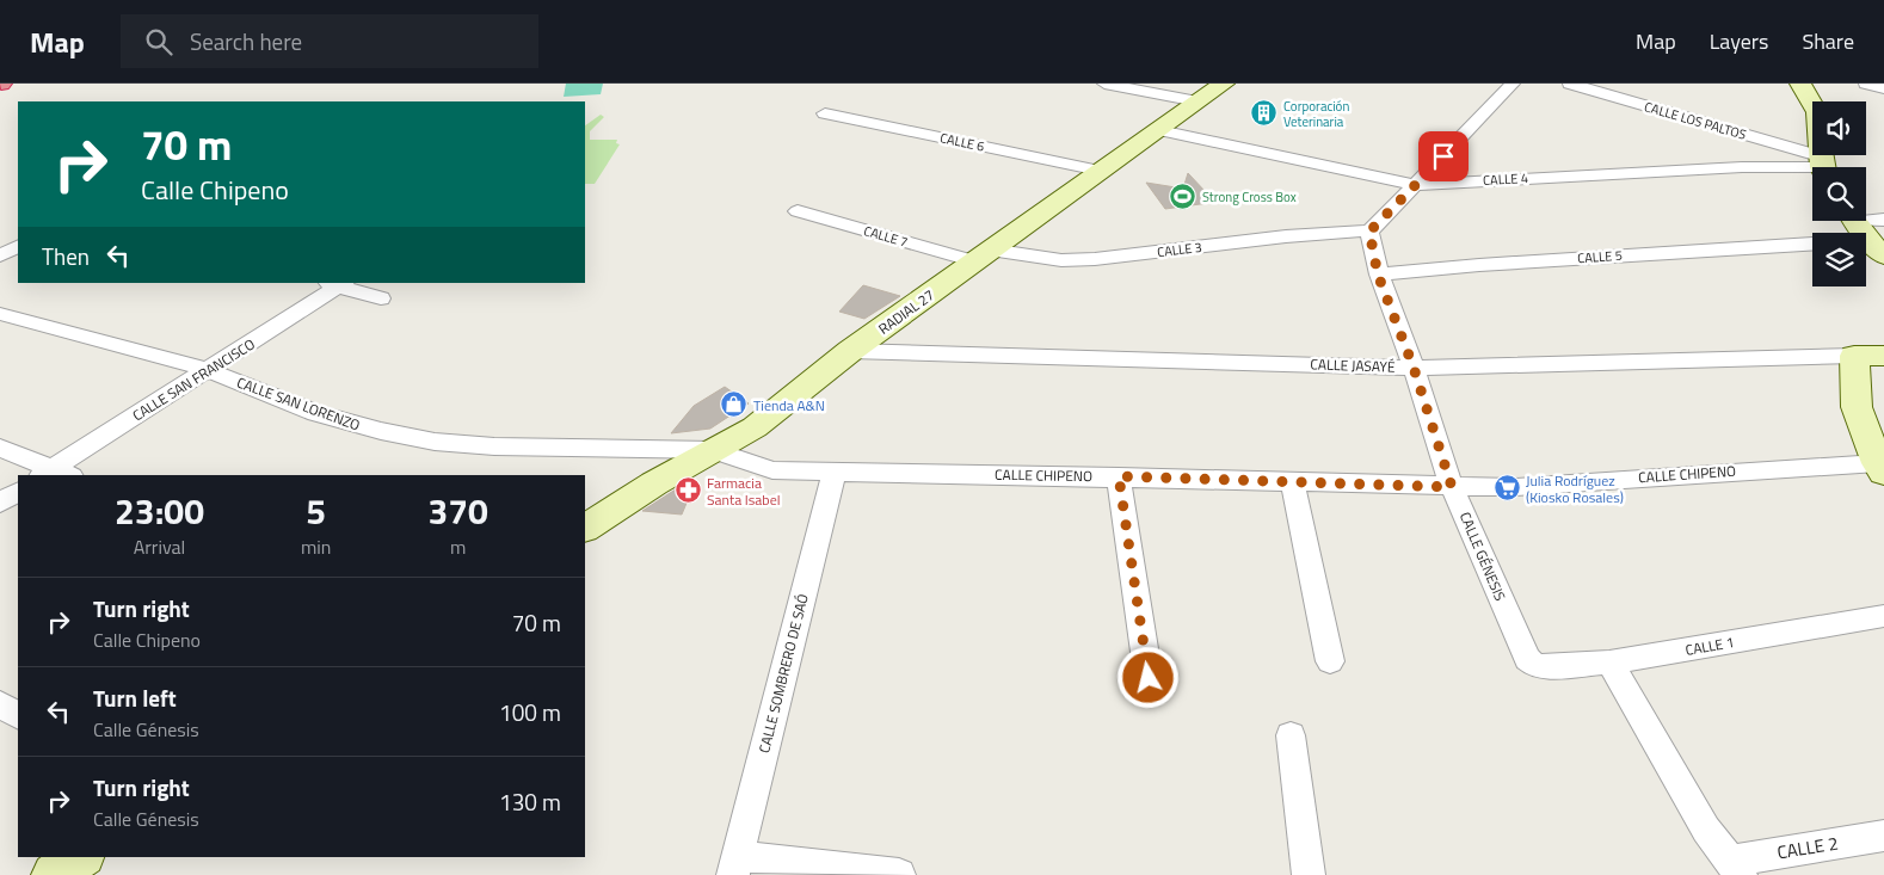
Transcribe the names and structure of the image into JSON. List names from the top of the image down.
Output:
{
  "streets": {
    "street": [
      "CALLE LOS PALTOS",
      "CALLE 6",
      "CALLE 4",
      "CALLE 7",
      "CALLE 3",
      "CALLE 5",
      "RADIAL 27",
      "CALLE JASAYÉ",
      "CALLE SAN FRANCISCO",
      "CALLE SAN LORENZO",
      "CALLE CHIPENO",
      "CALLE GÉNESIS",
      "CALLE 1",
      "CALLE SOMBRERO DE SAÓ",
      "CALLE 2"
    ]
  },
  "crossings": [
    ["CALLE 6", "RADIAL 27"],
    ["CALLE 4", "RADIAL 27"],
    ["CALLE 7", "CALLE 3"],
    ["CALLE 7", "RADIAL 27"],
    ["CALLE 3", "RADIAL 27"],
    ["CALLE 3", "CALLE GÉNESIS"],
    ["CALLE 5", "CALLE GÉNESIS"],
    ["RADIAL 27", "CALLE JASAYÉ"],
    ["RADIAL 27", "CALLE SAN LORENZO"],
    ["RADIAL 27", "CALLE CHIPENO"],
    ["CALLE JASAYÉ", "CALLE GÉNESIS"],
    ["CALLE SAN FRANCISCO", "CALLE SAN LORENZO"],
    ["CALLE SAN LORENZO", "CALLE CHIPENO"],
    ["CALLE CHIPENO", "CALLE GÉNESIS"],
    ["CALLE CHIPENO", "CALLE SOMBRERO DE SAÓ"],
    ["CALLE GÉNESIS", "CALLE 1"]
  ],
  "places": {
    "building": ["Corporación Veterinaria"],
    "sports": ["Strong Cross Box"],
    "shop": ["Tienda A&N"],
    "supermarket": ["Julia Rodríguez (Kiosko Rosales)"],
    "pharmacy": ["Farmacia Santa Isabel"]
  },
  "page": {
    "header": "Map",
    "search": "Search here",
    "nav": ["Map", "Layers", "Share"],
    "turn": ["70 m", "Calle Chipeno"],
    "then": "Then",
    "eta": [
      "23:00",
      "Arrival",
      "5",
      "min",
      "370",
      "m"
    ],
    "list": [
      {
        "name": "Turn right",
        "note": "Calle Chipeno",
        "value": "70 m"
      },
      {
        "name": "Turn left",
        "note": "Calle Génesis",
        "value": "100 m"
      },
      {
        "name": "Turn right",
        "note": "Calle Génesis",
        "value": "130 m"
      }
    ]
  }
}
